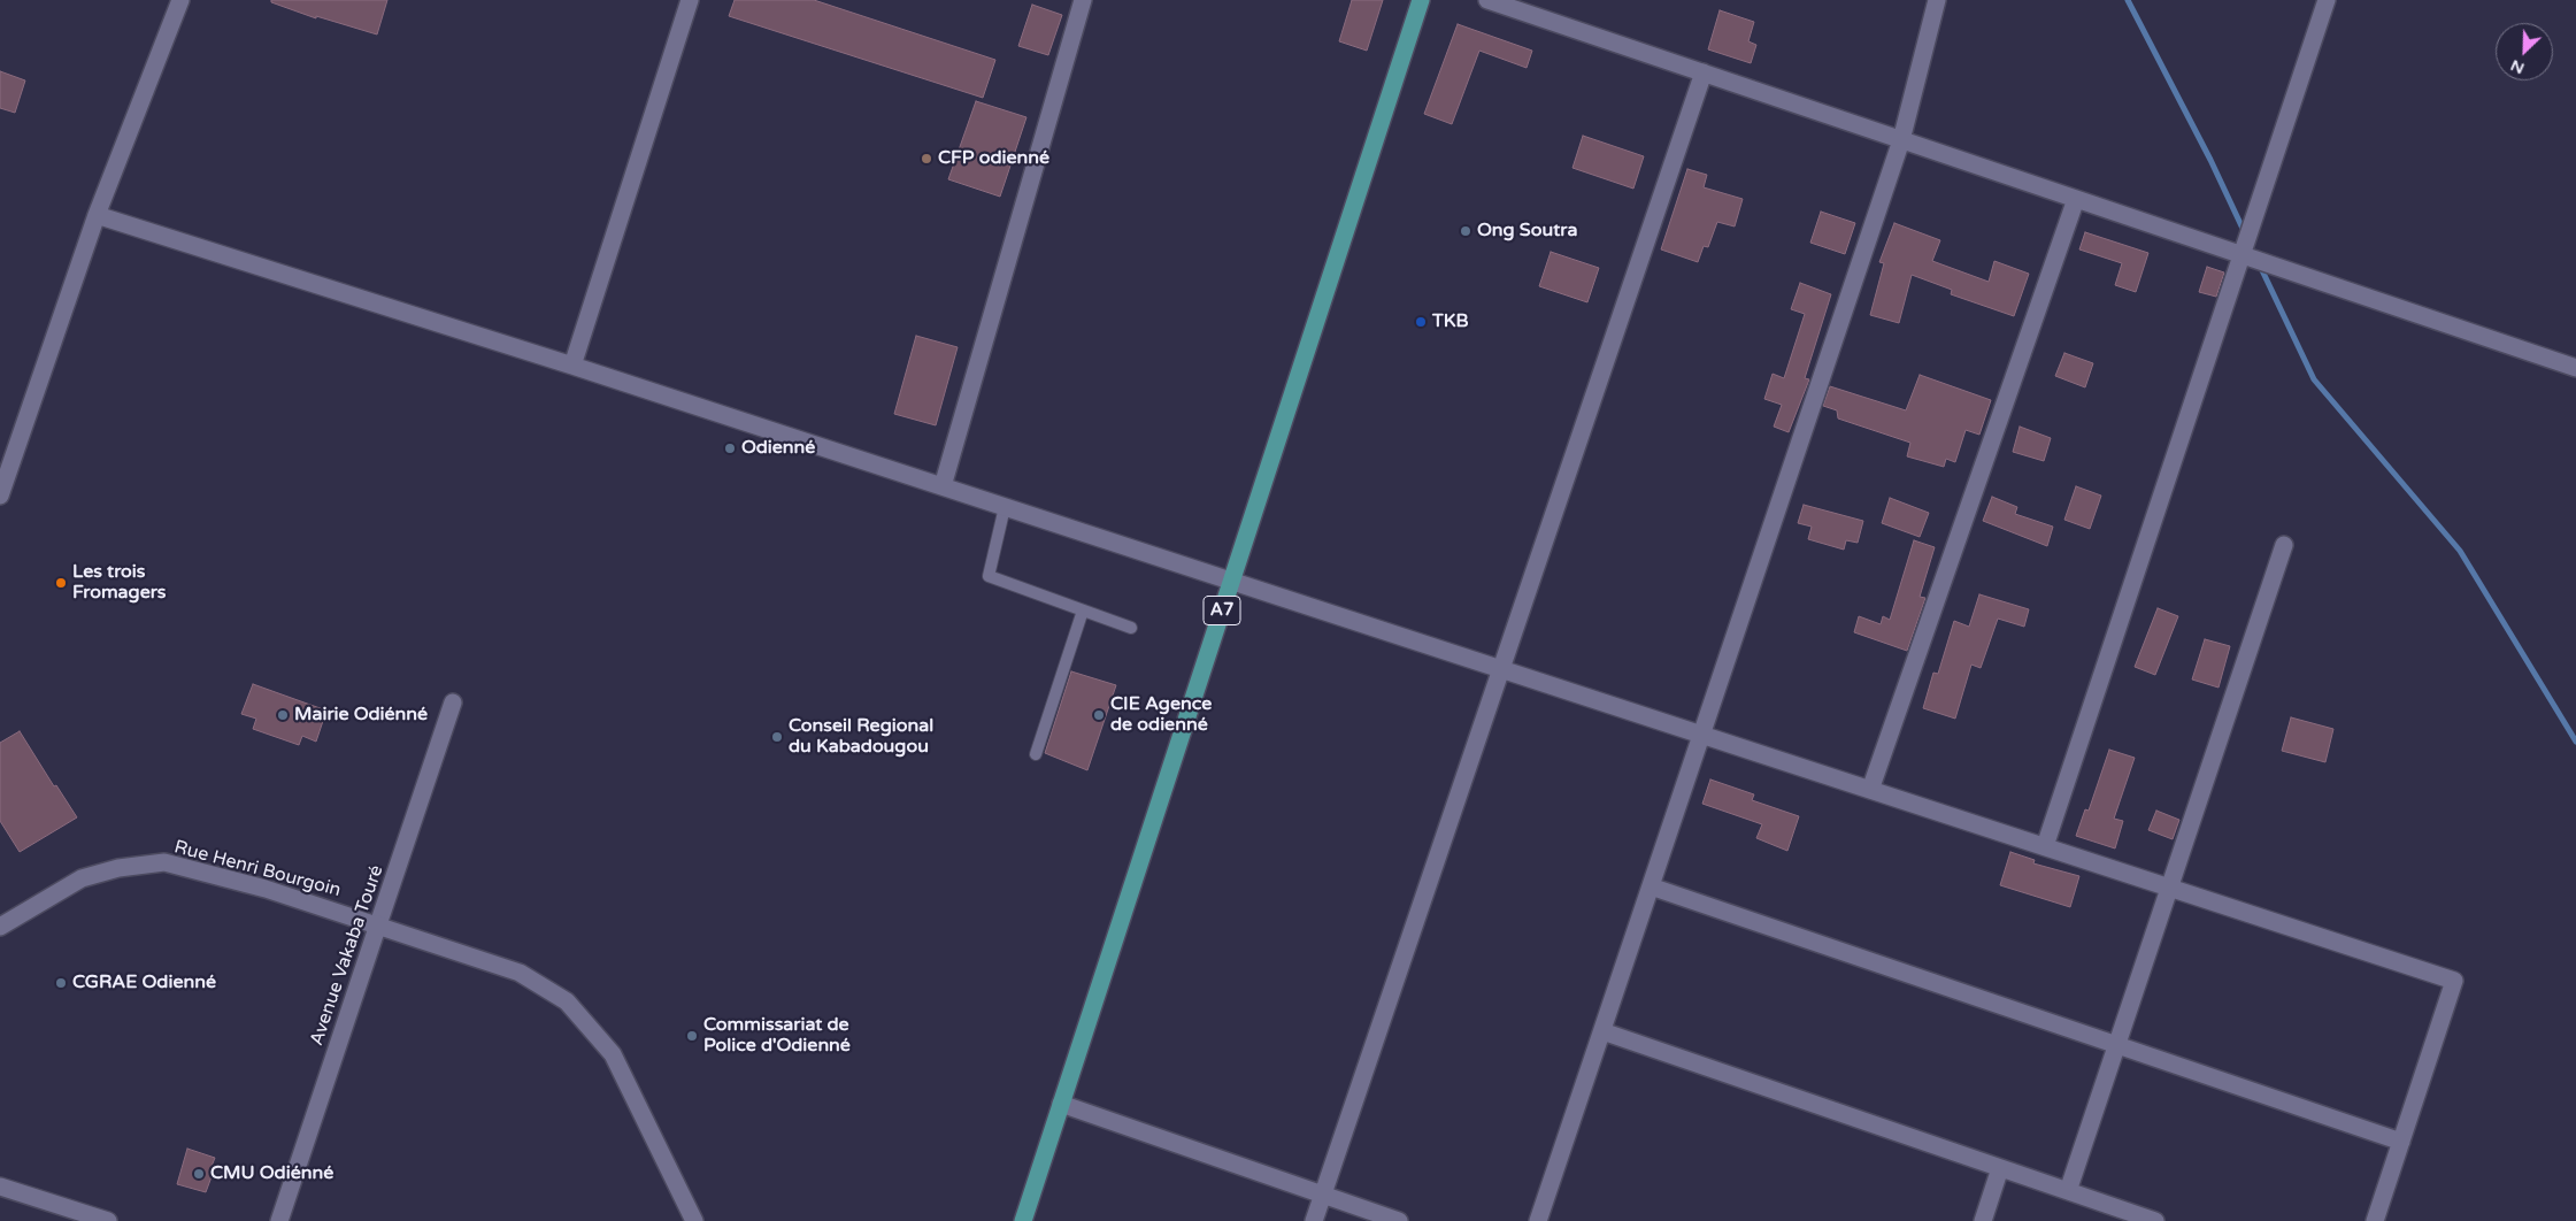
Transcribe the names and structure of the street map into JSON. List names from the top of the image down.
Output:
{
  "streets": {
    "main road": ["A7"],
    "street": ["Rue Henri Bourgoin", "Avenue Vakaba Touré"]
  },
  "crossings": [
    ["Rue Henri Bourgoin", "Avenue Vakaba Touré"]
  ],
  "places": [
    "CFP odienné",
    "Ong Soutra",
    "TKB",
    "Odienné",
    "Les trois Fromagers",
    "Mairie Odiénné",
    "CIE Agence de odienné",
    "Conseil Regional du Kabadougou",
    "CGRAE Odienné",
    "Commissariat de Police d'Odienné",
    "CMU Odiénné"
  ],
  "north": "bottom left"
}
